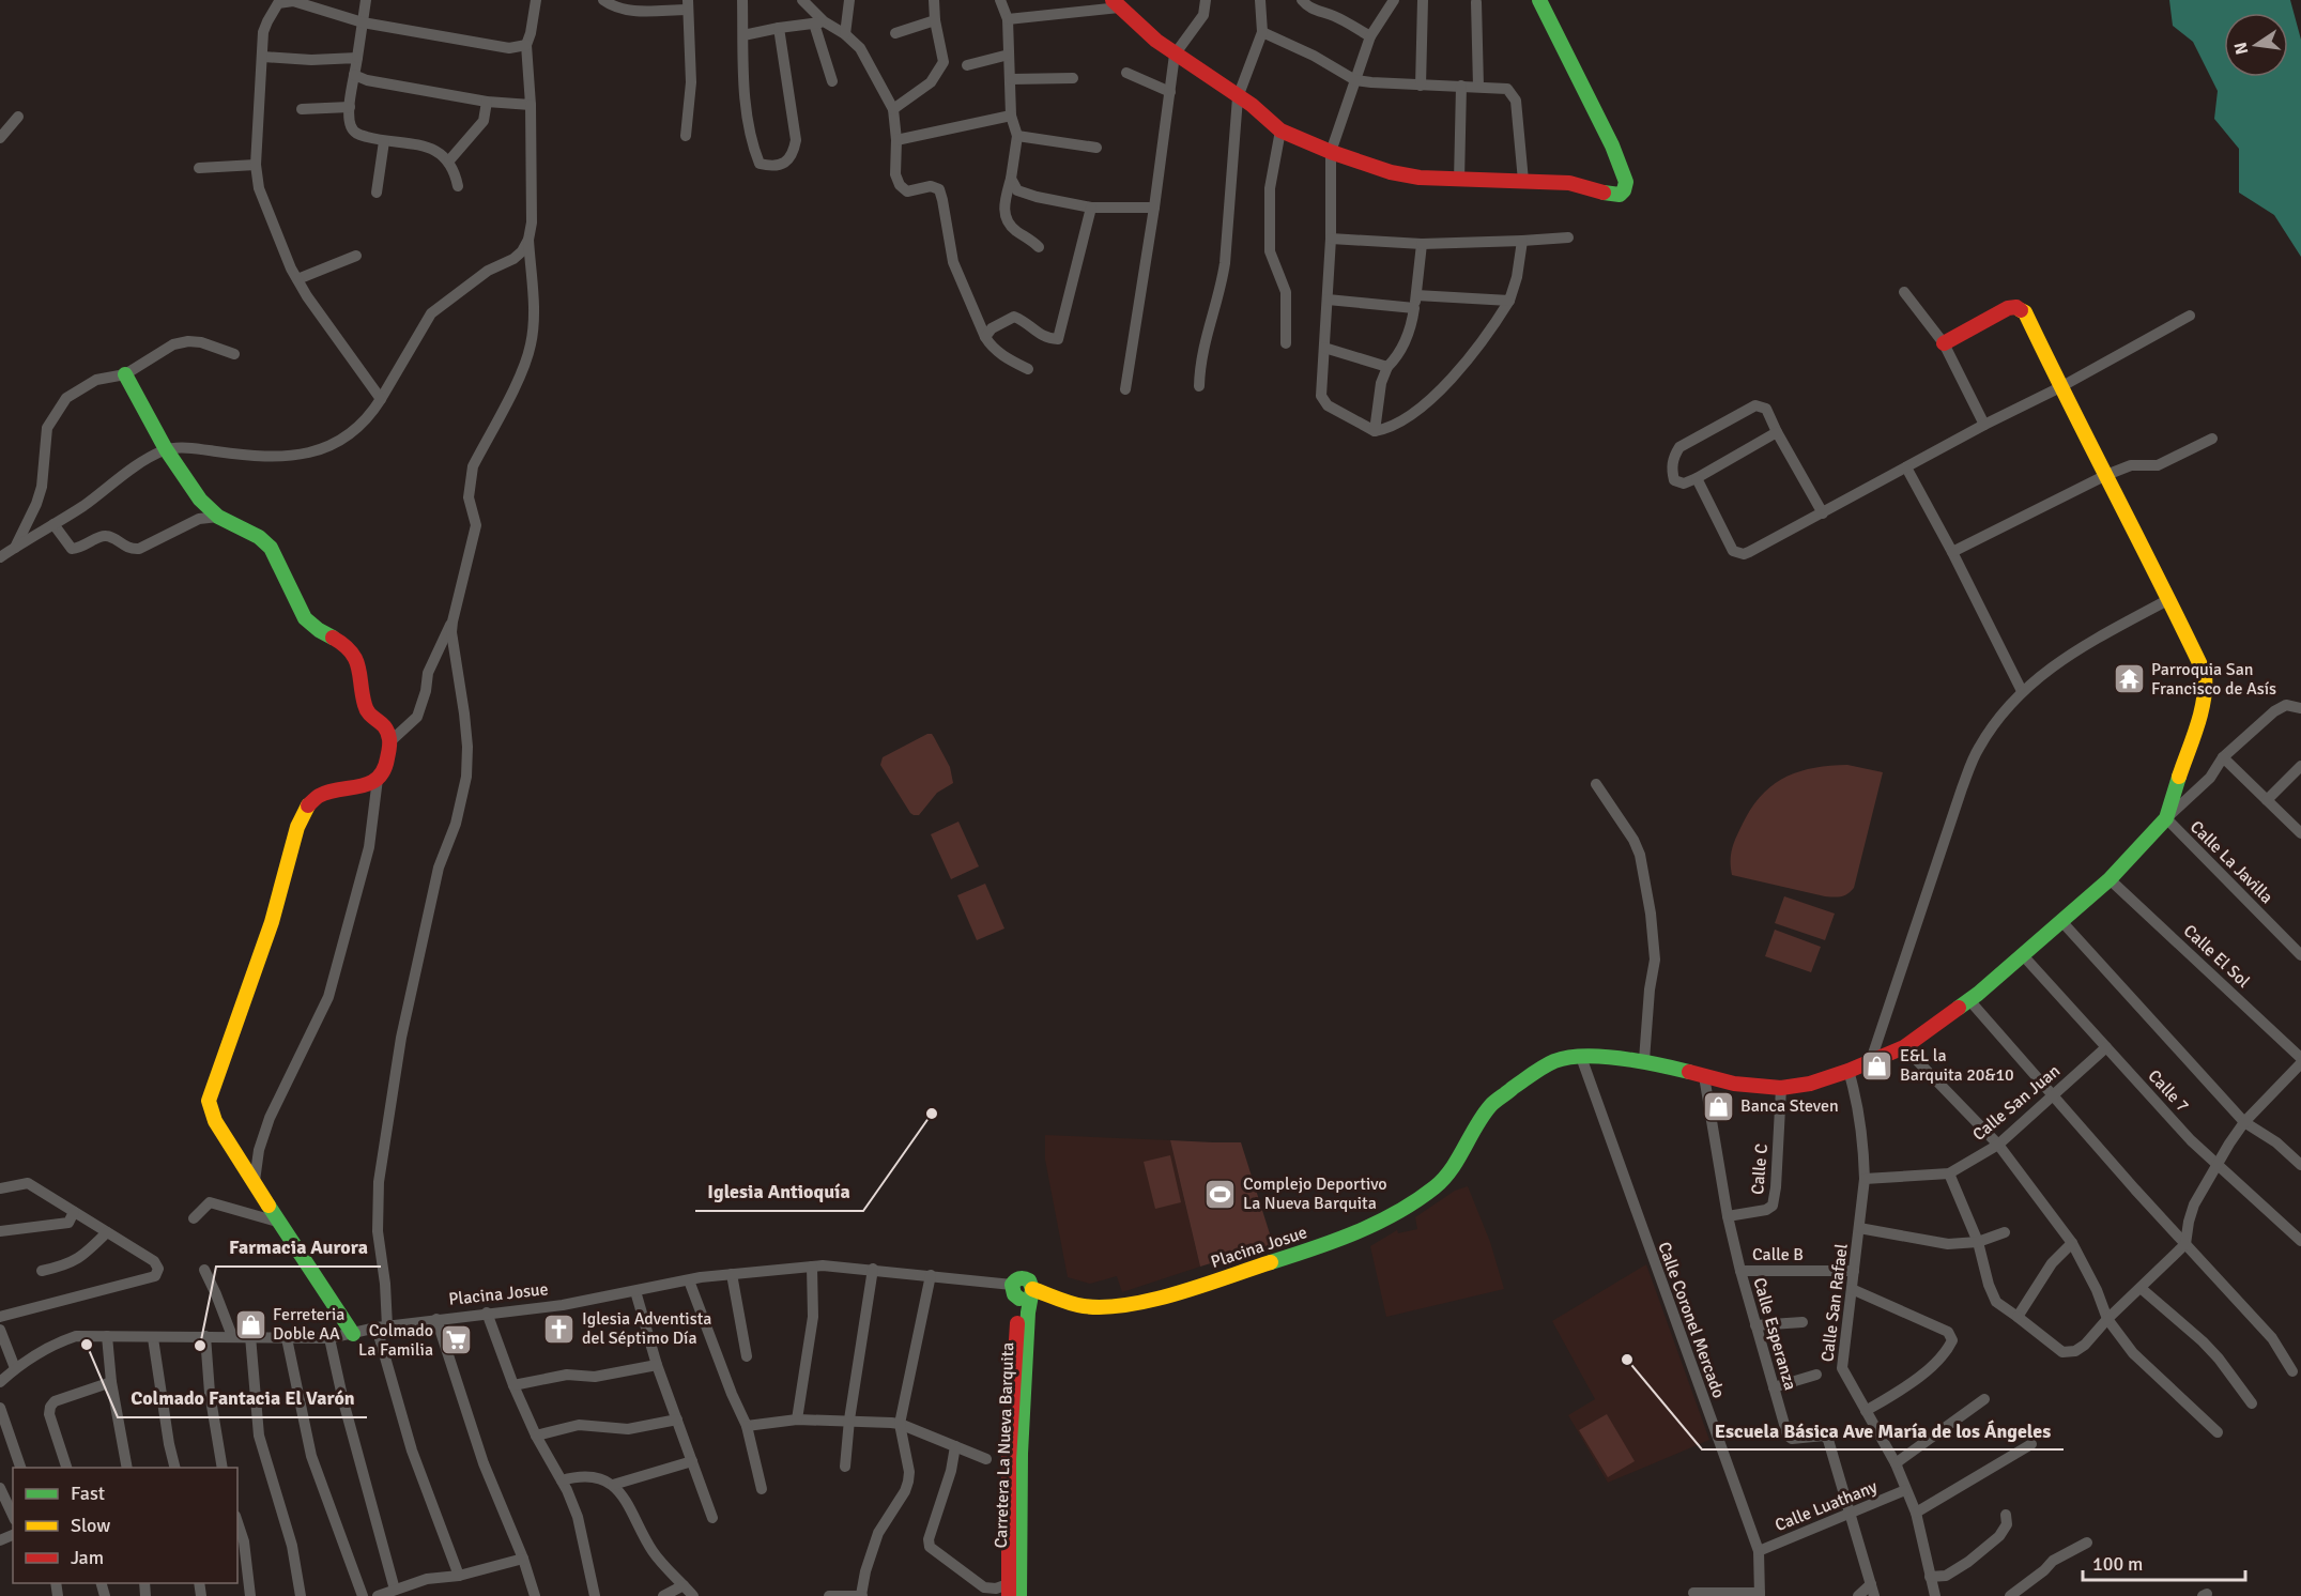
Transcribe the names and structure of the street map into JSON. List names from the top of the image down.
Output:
{
  "streets": {
    "street": [
      "Calle La Javilla",
      "Calle El Sol",
      "Calle 7",
      "Calle San Juan",
      "Calle C",
      "Placina Josue",
      "Calle B",
      "Calle San Rafael",
      "Calle Coronel Mercado",
      "Calle Esperanza",
      "Carretera La Nueva Barquita",
      "Calle Luathany"
    ]
  },
  "crossings": [
    ["Calle La Javilla", "Placina Josue"],
    ["Calle El Sol", "Placina Josue"],
    ["Calle 7", "Calle San Juan"],
    ["Calle 7", "Placina Josue"],
    ["Calle San Juan", "Calle San Rafael"],
    ["Calle C", "Placina Josue"],
    ["Calle C", "Calle Esperanza"],
    ["Placina Josue", "Calle San Rafael"],
    ["Placina Josue", "Calle Coronel Mercado"],
    ["Placina Josue", "Calle Esperanza"],
    ["Placina Josue", "Carretera La Nueva Barquita"],
    ["Calle B", "Calle San Rafael"],
    ["Calle B", "Calle Esperanza"],
    ["Calle San Rafael", "Calle Luathany"],
    ["Calle Coronel Mercado", "Calle Luathany"],
    ["Calle Esperanza", "Calle Luathany"]
  ],
  "places": {
    "temple": ["Parroquia San Francisco de Asís"],
    "shop": ["E&L la Barquita 20&10", "Banca Steven", "Ferreteria Doble AA"],
    "other": [
      "Iglesia Antioquía",
      "Colmado Fantacia El Varón",
      "Farmacia Aurora",
      "Escuela Básica Ave María de los Ángeles"
    ],
    "sports": ["Complejo Deportivo La Nueva Barquita"],
    "church": ["Iglesia Adventista del Séptimo Día"],
    "supermarket": ["Colmado La Familia"]
  },
  "legend": ["Fast", "Slow", "Jam"],
  "scale_bar": "100 m",
  "north": "left"
}
